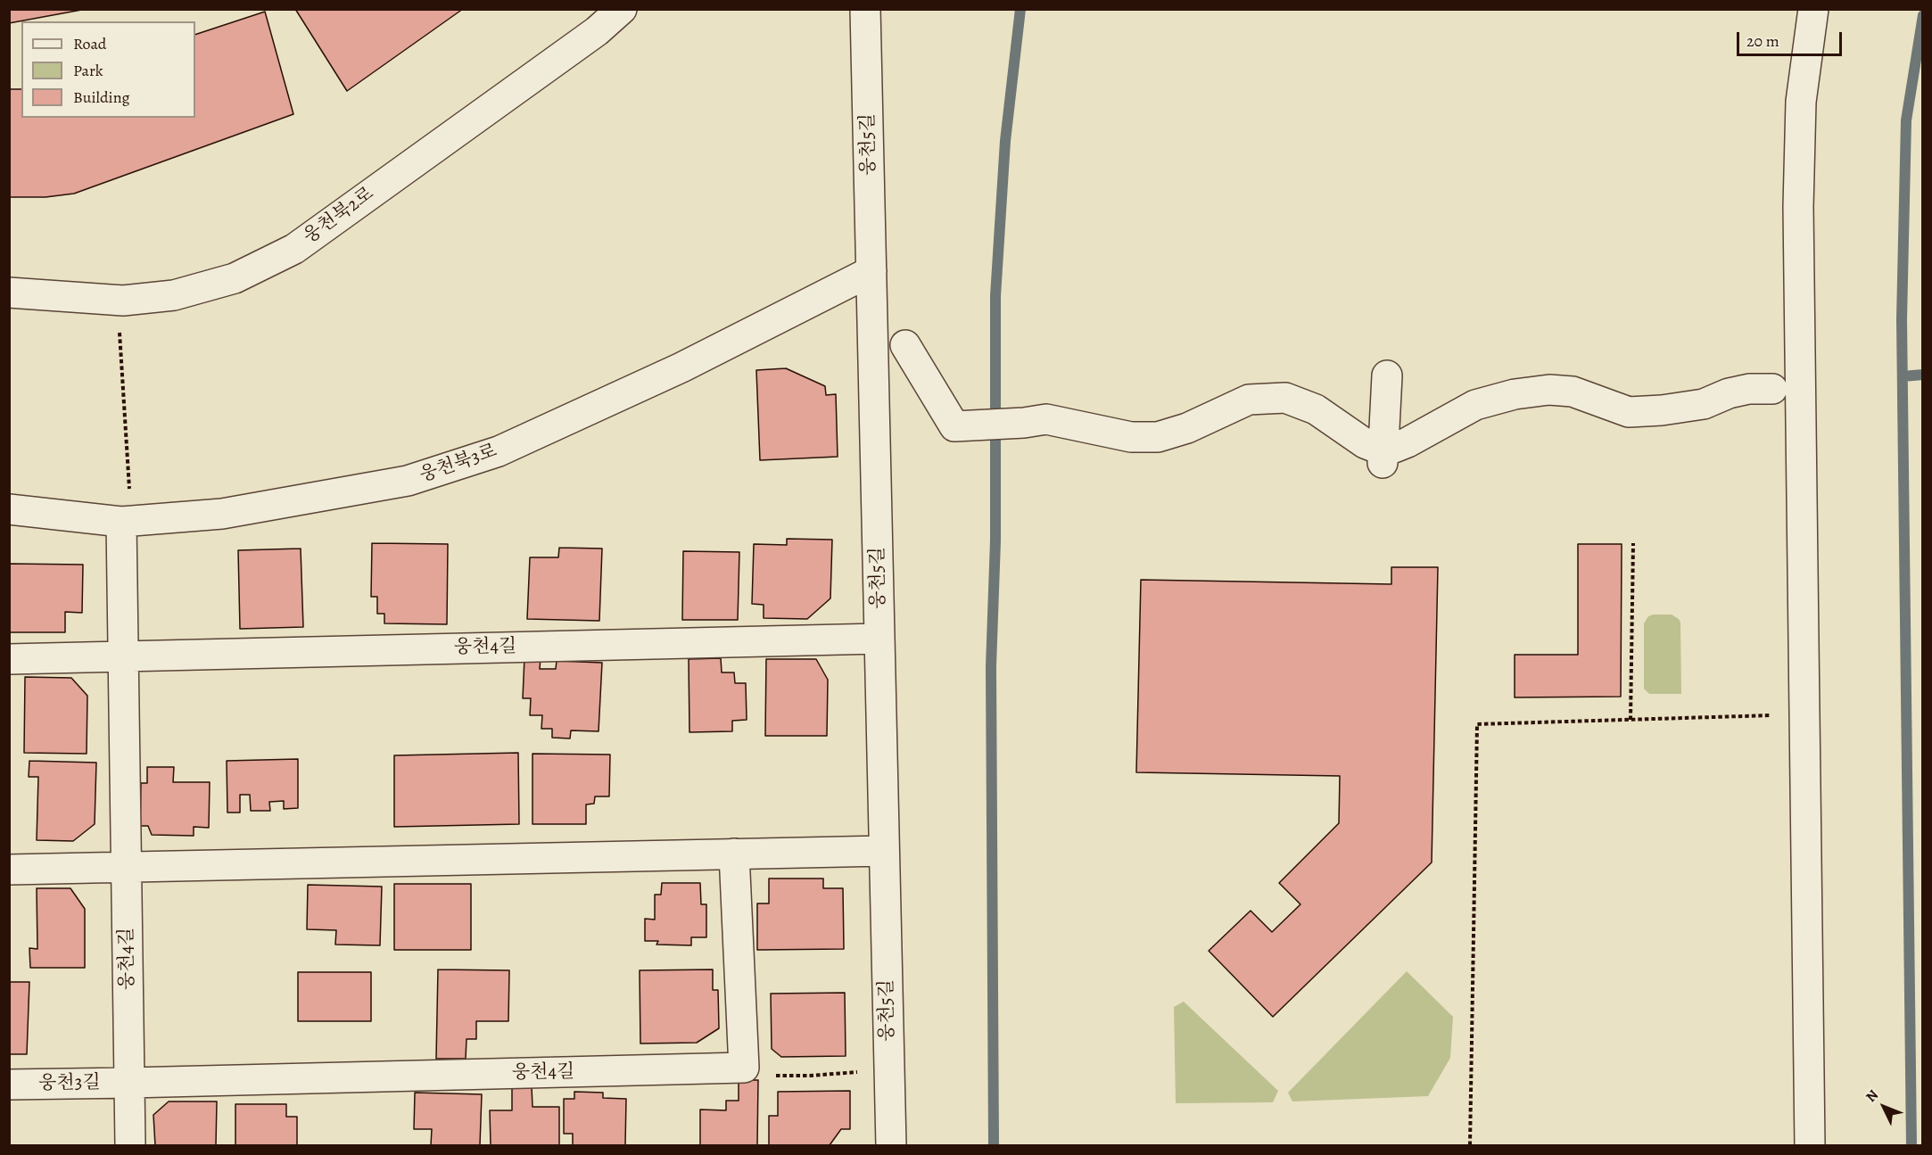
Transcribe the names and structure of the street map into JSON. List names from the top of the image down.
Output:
{
  "streets": {
    "street": [
      "웅천5길",
      "웅천북2로",
      "웅천북3로",
      "웅천4길",
      "웅천3길"
    ]
  },
  "crossings": [
    ["웅천5길", "웅천북3로"],
    ["웅천5길", "웅천4길"],
    ["웅천북3로", "웅천4길"],
    ["웅천4길", "웅천3길"]
  ],
  "legend": ["Road", "Park", "Building"],
  "scale_bar": "20 m",
  "north": "top left"
}
